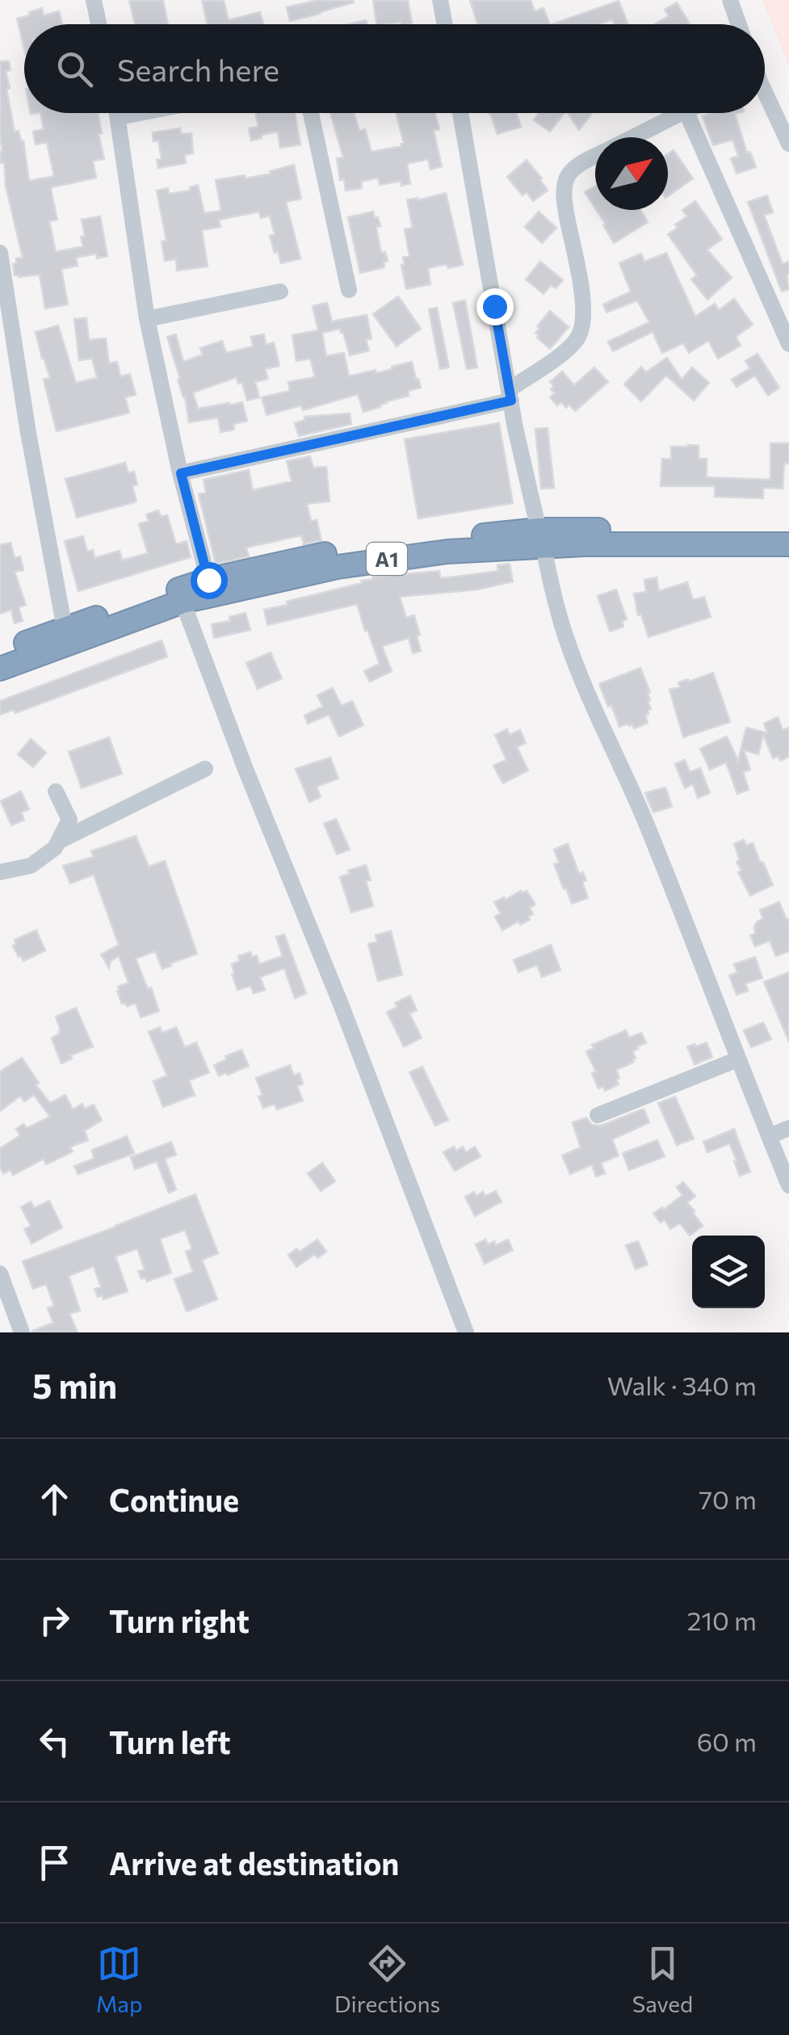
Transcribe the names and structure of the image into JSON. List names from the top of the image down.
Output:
{
  "streets": {
    "highway": ["A1"]
  },
  "north": "top right",
  "page": {
    "search": "Search here",
    "heading": ["5 min", "Walk · 340 m"],
    "list": [
      ["Continue", "70 m"],
      ["Turn right", "210 m"],
      ["Turn left", "60 m"],
      "Arrive at destination"
    ],
    "nav": ["Map", "Directions", "Saved"]
  }
}
